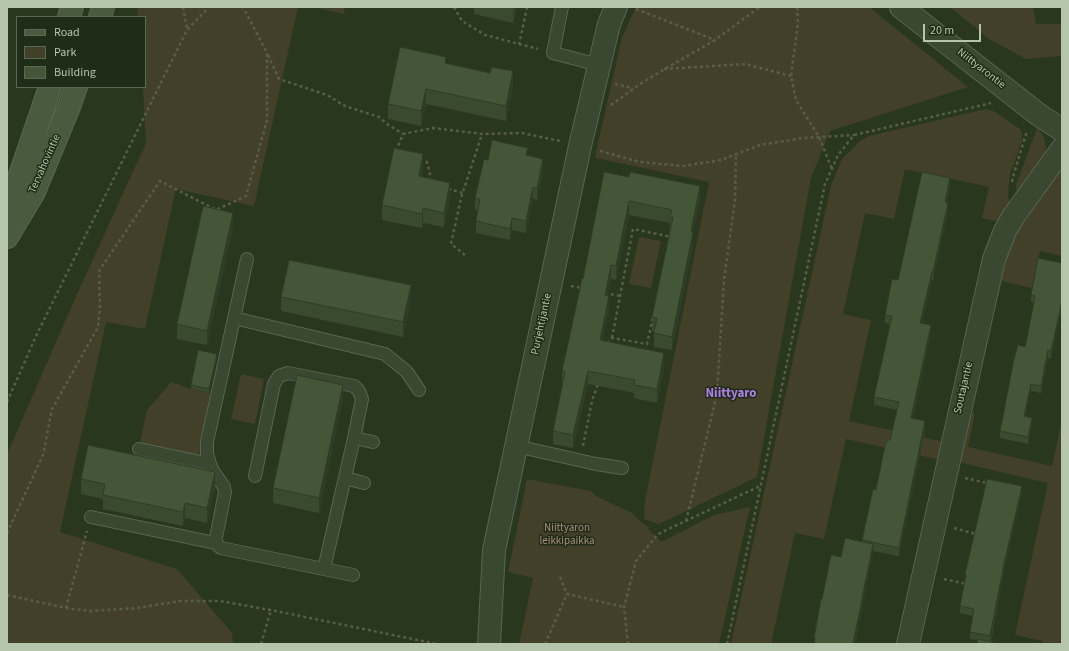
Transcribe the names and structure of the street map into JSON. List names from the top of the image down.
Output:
{
  "streets": {
    "main road": ["Tervahovintie"],
    "street": ["Niittyarontie", "Purjehtijantie", "Soutajantie"]
  },
  "districts": ["Niittyaro"],
  "parks": ["Niittyaron leikkipaikka"],
  "legend": ["Road", "Park", "Building"],
  "scale_bar": "20 m"
}
